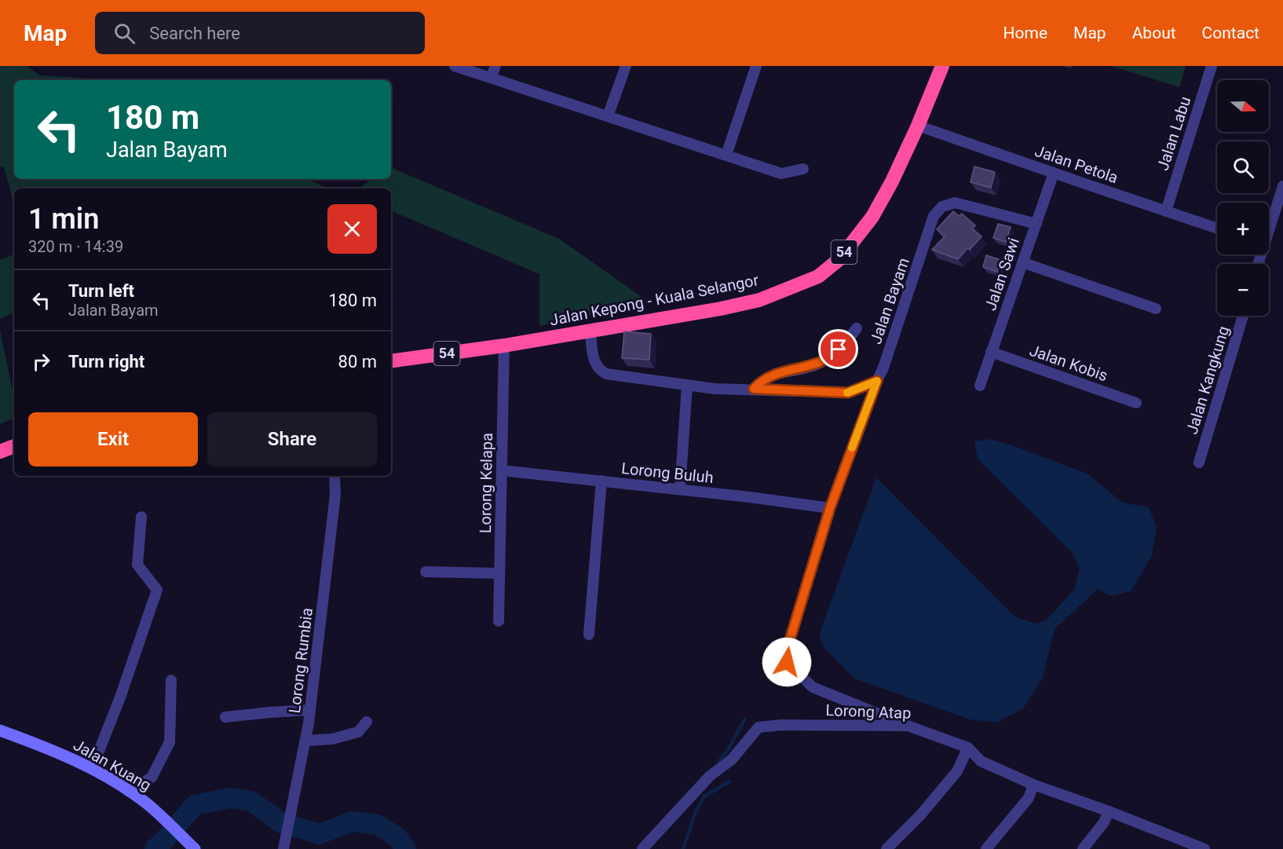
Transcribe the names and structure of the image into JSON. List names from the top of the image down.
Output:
{
  "streets": {
    "highway": ["54", "Jalan Kepong - Kuala Selangor"],
    "main road": ["Jalan Kuang"],
    "street": [
      "Jalan Labu",
      "Jalan Petola",
      "Jalan Sawi",
      "Jalan Bayam",
      "Jalan Kobis",
      "Jalan Kangkung",
      "Lorong Buluh",
      "Lorong Kelapa",
      "Lorong Rumbia",
      "Lorong Atap"
    ]
  },
  "crossings": [
    ["Jalan Labu", "Jalan Petola"],
    ["Jalan Petola", "Jalan Sawi"],
    ["Jalan Petola", "Jalan Kepong - Kuala Selangor"],
    ["Jalan Sawi", "Jalan Bayam"],
    ["Jalan Sawi", "Jalan Kobis"],
    ["Jalan Kepong - Kuala Selangor", "Lorong Kelapa"],
    ["Jalan Bayam", "Lorong Buluh"],
    ["Jalan Bayam", "Lorong Atap"],
    ["Lorong Buluh", "Lorong Kelapa"]
  ],
  "north": "right",
  "page": {
    "header": "Map",
    "search": "Search here",
    "nav": [
      "Home",
      "Map",
      "About",
      "Contact"
    ],
    "map_buttons": ["+", "−"],
    "turn": ["180 m", "Jalan Bayam"],
    "heading": ["1 min", "320 m · 14:39"],
    "list": [
      {
        "name": "Turn left",
        "note": "Jalan Bayam",
        "value": "180 m"
      },
      {
        "name": "Turn right",
        "value": "80 m"
      }
    ],
    "buttons": ["Exit", "Share"]
  }
}
